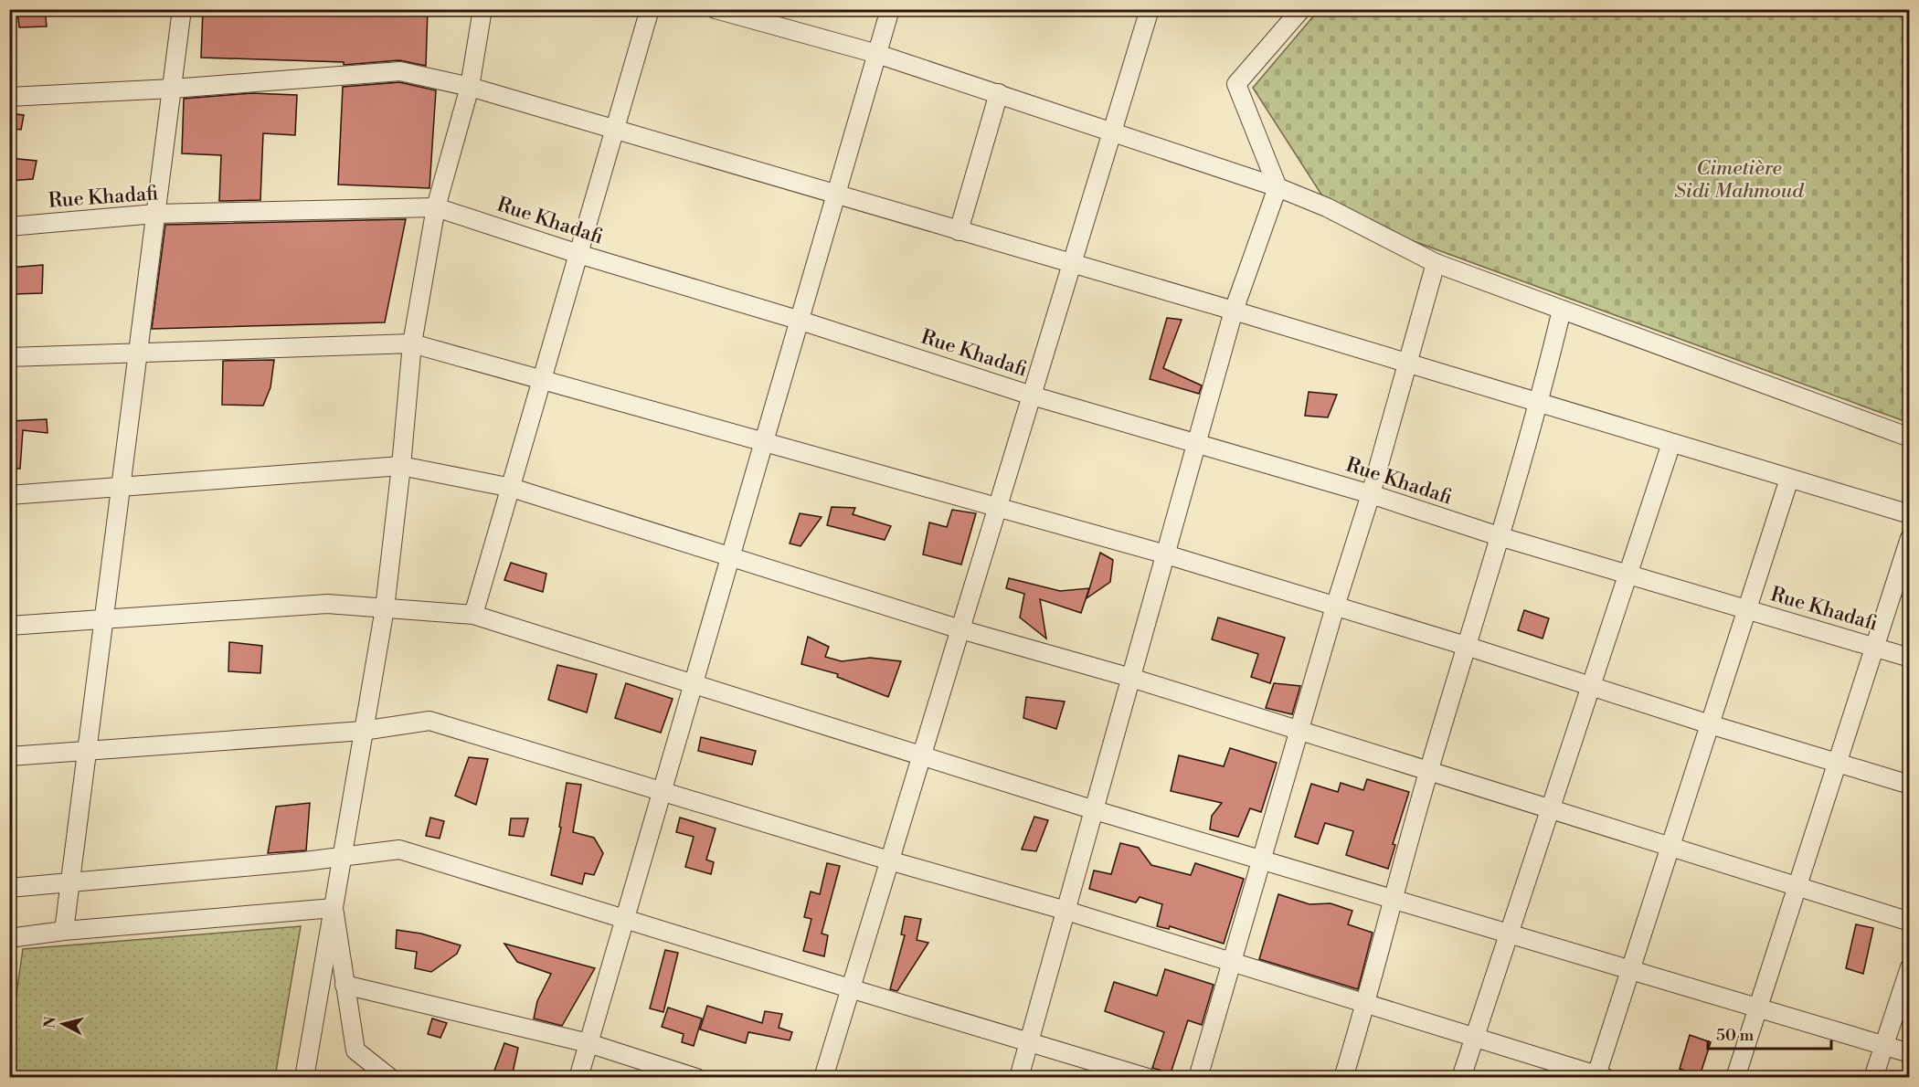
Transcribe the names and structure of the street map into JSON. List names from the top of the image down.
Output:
{
  "streets": {
    "street": ["Rue Khadafi"]
  },
  "parks": ["Cimetière Sidi Mahmoud"],
  "scale_bar": "50 m",
  "north": "left"
}
